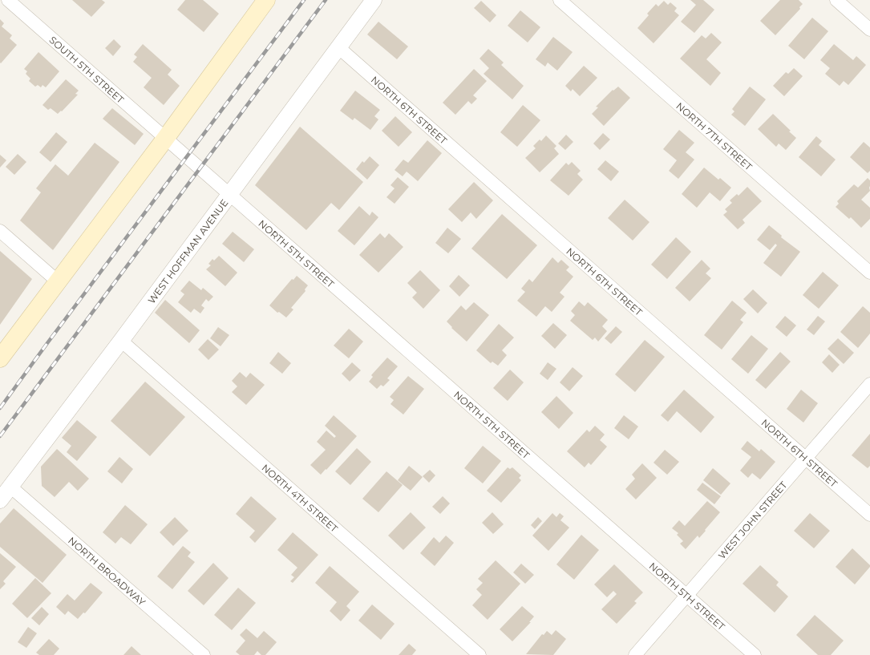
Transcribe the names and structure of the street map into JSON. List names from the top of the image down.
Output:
{
  "streets": {
    "street": [
      "SOUTH 5TH STREET",
      "NORTH 6TH STREET",
      "NORTH 7TH STREET",
      "WEST HOFFMAN AVENUE",
      "NORTH 5TH STREET",
      "NORTH 4TH STREET",
      "WEST JOHN STREET",
      "NORTH BROADWAY"
    ]
  },
  "crossings": [
    ["SOUTH 5TH STREET", "WEST HOFFMAN AVENUE"],
    ["SOUTH 5TH STREET", "NORTH 5TH STREET"],
    ["NORTH 6TH STREET", "WEST HOFFMAN AVENUE"],
    ["NORTH 6TH STREET", "WEST JOHN STREET"],
    ["WEST HOFFMAN AVENUE", "NORTH 5TH STREET"],
    ["WEST HOFFMAN AVENUE", "NORTH 4TH STREET"],
    ["WEST HOFFMAN AVENUE", "NORTH BROADWAY"],
    ["NORTH 5TH STREET", "WEST JOHN STREET"]
  ]
}
